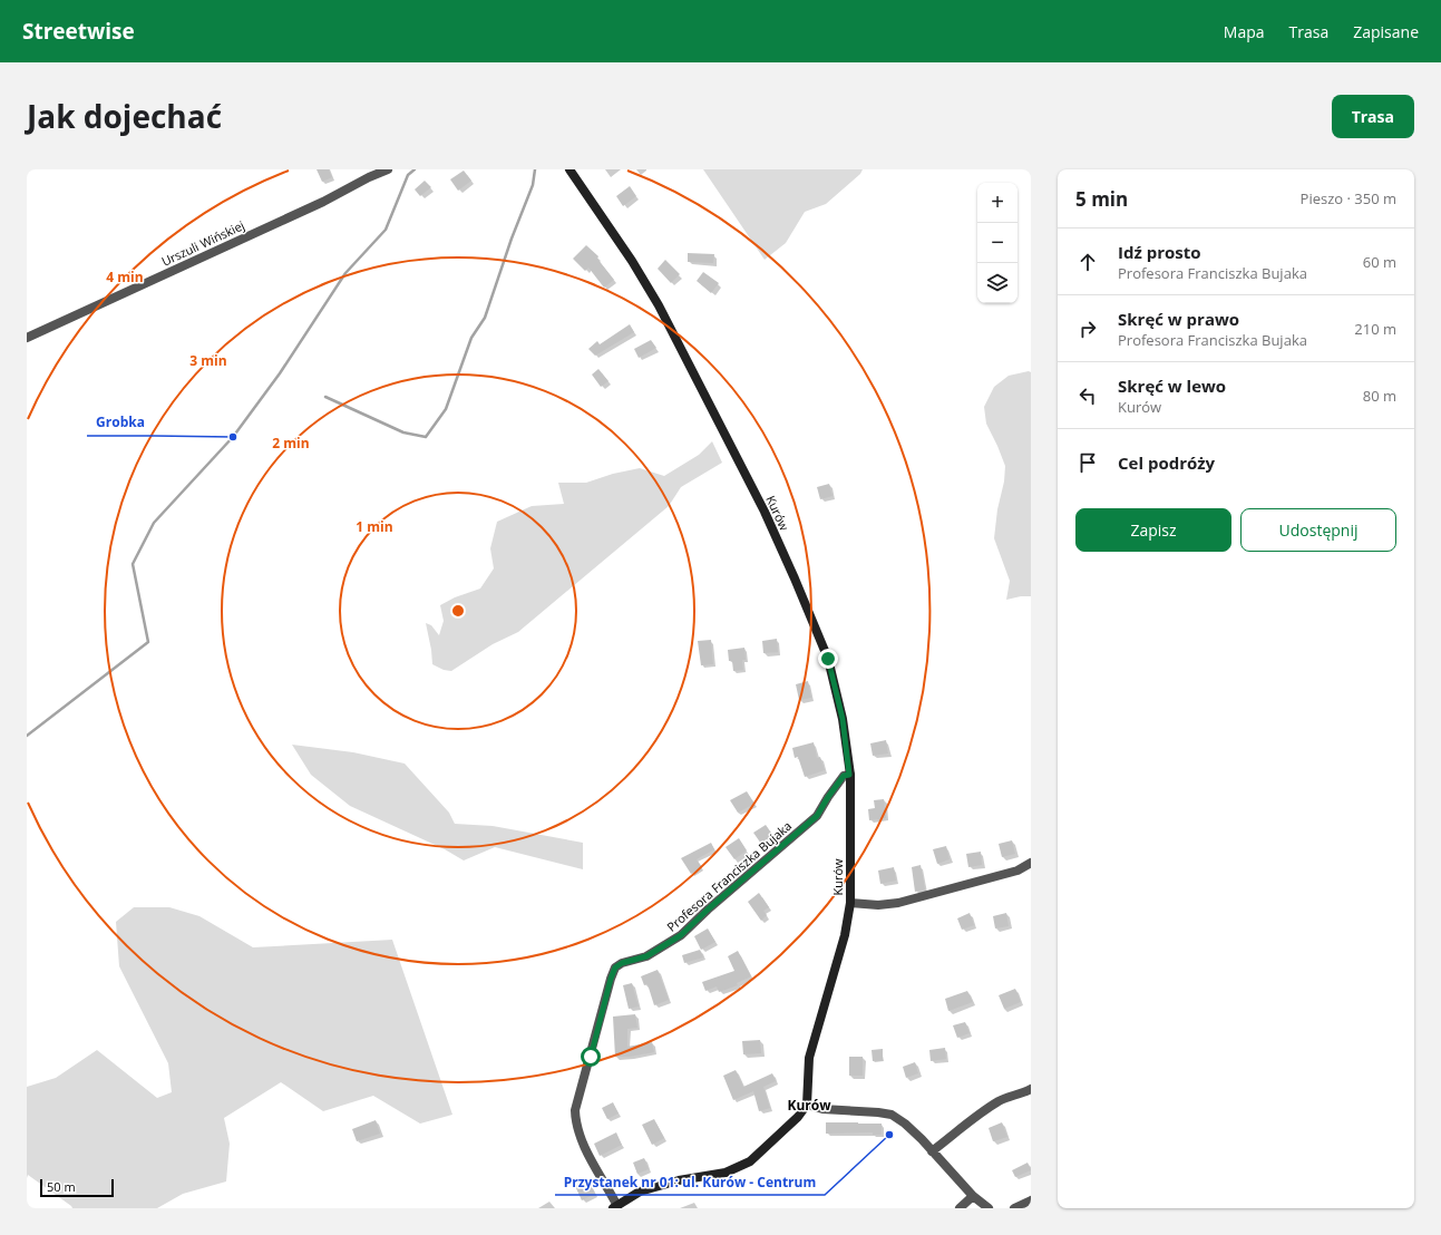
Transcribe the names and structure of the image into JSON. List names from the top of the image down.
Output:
{
  "streets": {
    "street": ["Urszuli Wińskiej", "Kurów", "Profesora Franciszka Bujaka"]
  },
  "crossings": [
    ["Kurów", "Profesora Franciszka Bujaka"]
  ],
  "districts": ["Kurów"],
  "places": ["Grobka", "Przystanek nr 01: ul. Kurów - Centrum"],
  "scale_bar": "50 m",
  "page": {
    "header": "Streetwise",
    "nav": ["Mapa", "Trasa", "Zapisane"],
    "title": "Jak dojechać",
    "buttons": [
      "Trasa",
      ["Zapisz", "Udostępnij"]
    ],
    "heading": ["5 min", "Pieszo · 350 m"],
    "map_buttons": ["+", "−"],
    "list": [
      ["Idź prosto", "Profesora Franciszka Bujaka", "60 m"],
      ["Skręć w prawo", "Profesora Franciszka Bujaka", "210 m"],
      ["Skręć w lewo", "Kurów", "80 m"],
      "Cel podróży"
    ],
    "scale": "50 m"
  },
  "rings": [
    "4 min",
    "3 min",
    "2 min",
    "1 min"
  ]
}
